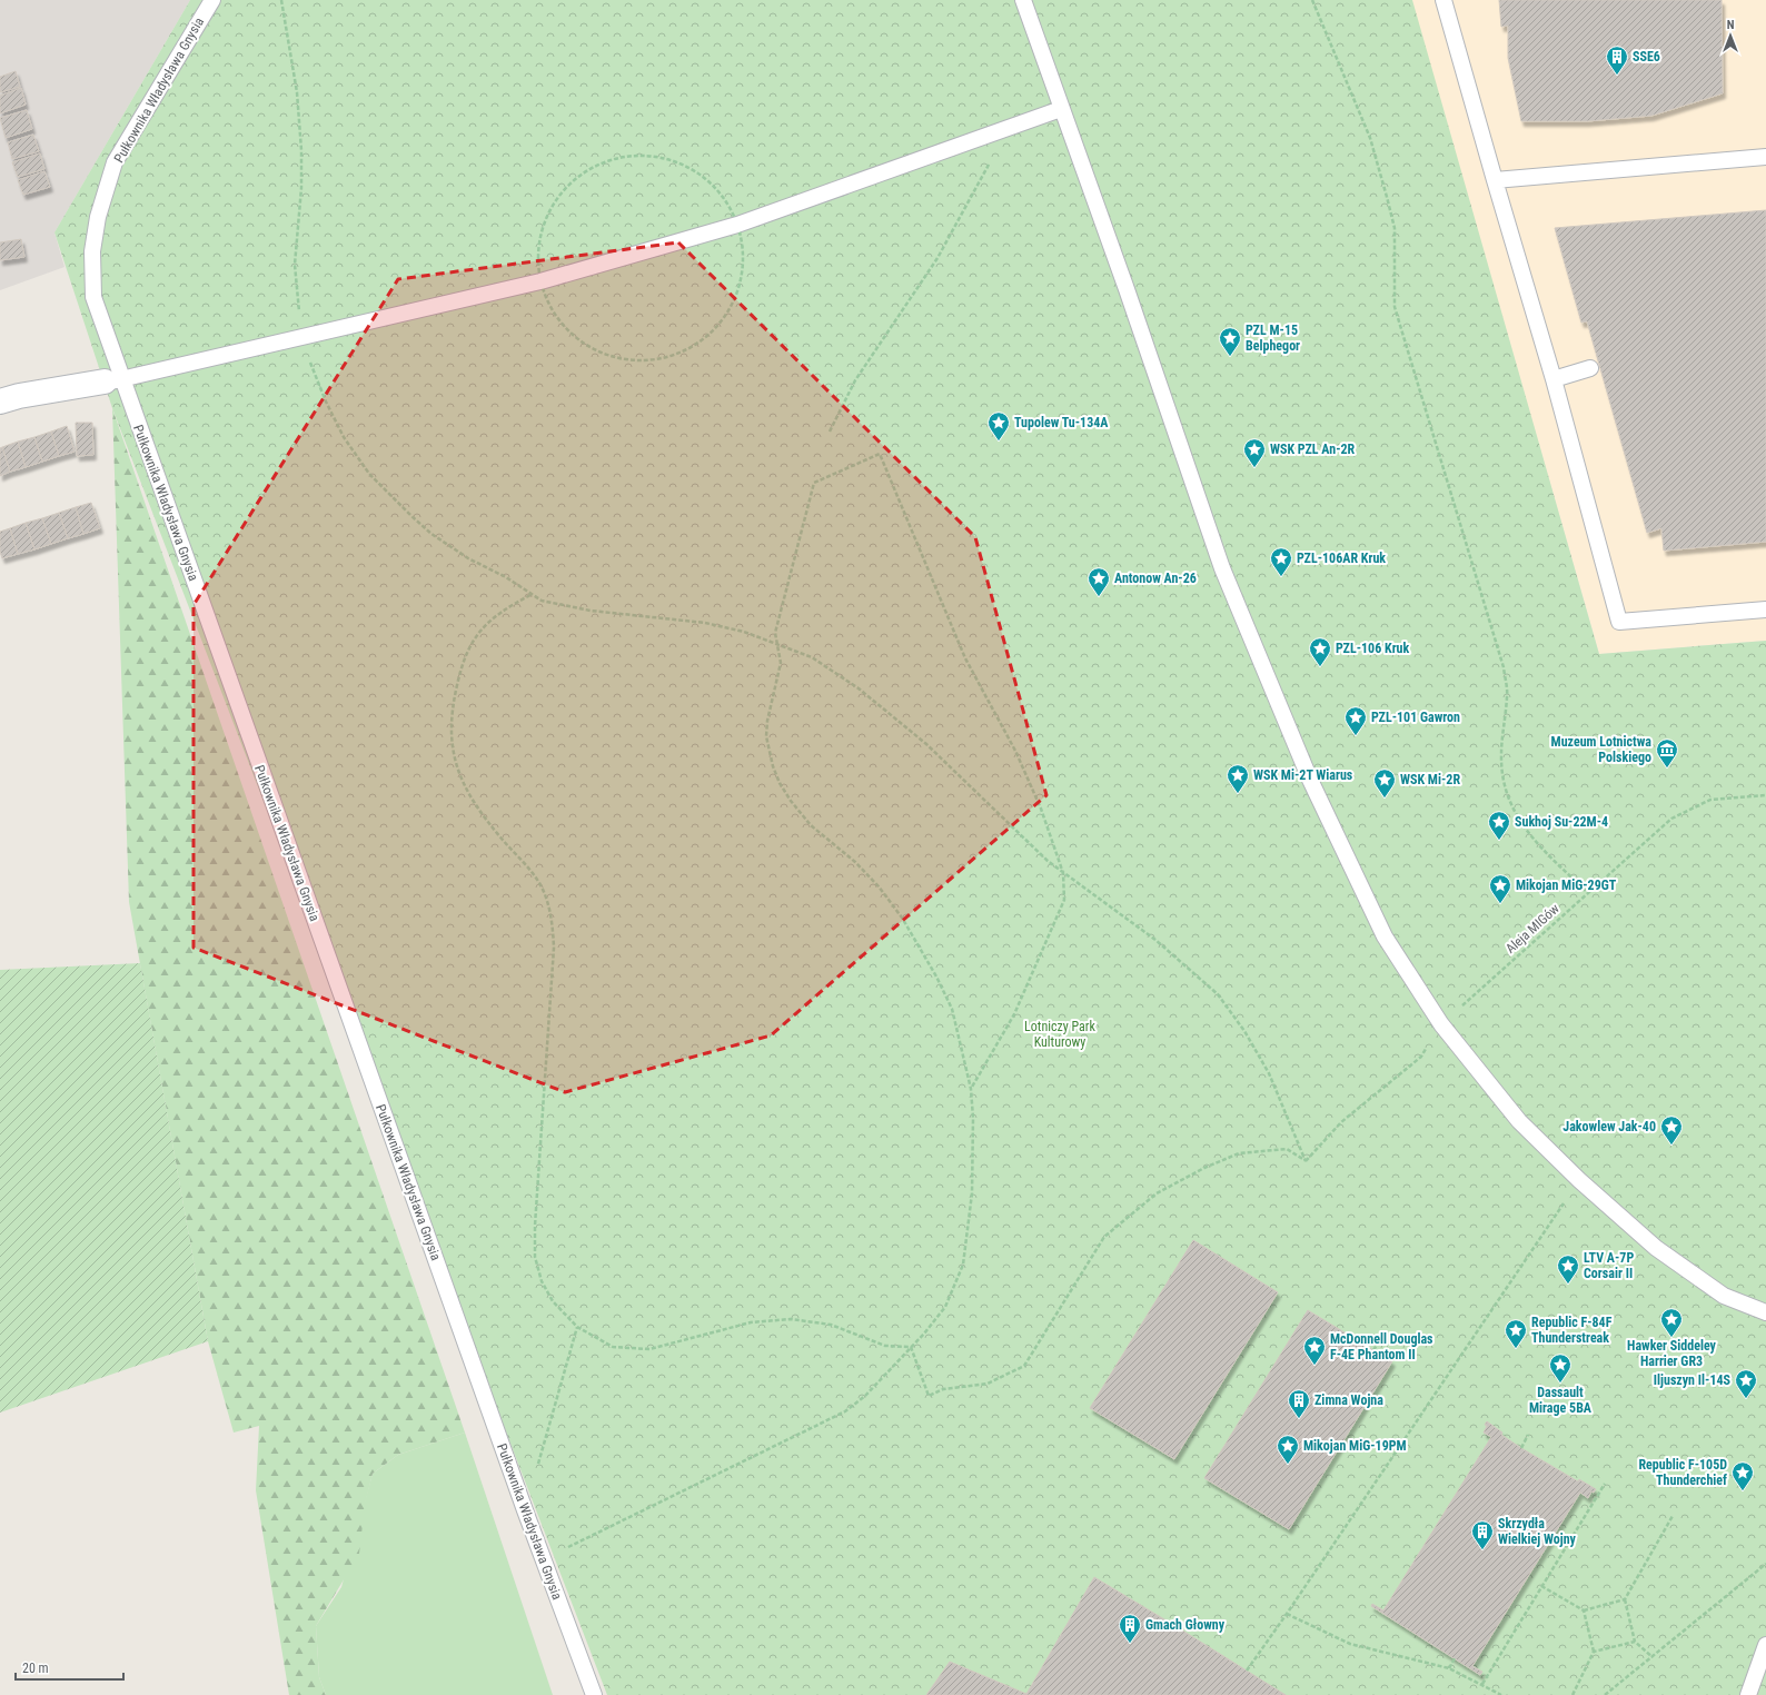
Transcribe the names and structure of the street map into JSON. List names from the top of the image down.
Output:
{
  "streets": {
    "lane": ["Pułkownika Władysława Gnysia"],
    "path": ["Aleja MIGów"]
  },
  "parks": ["Lotniczy Park Kulturowy"],
  "places": {
    "building": [
      "SSE6",
      "Zimna Wojna",
      "Skrzydła Wielkiej Wojny",
      "Gmach Głowny"
    ],
    "place": [
      "PZL M-15 Belphegor",
      "Tupolew Tu-134A",
      "WSK PZL An-2R",
      "PZL-106AR Kruk",
      "Antonow An-26",
      "PZL-106 Kruk",
      "PZL-101 Gawron",
      "WSK Mi-2T Wiarus",
      "WSK Mi-2R",
      "Sukhoj Su-22M-4",
      "Mikojan MiG-29GT",
      "Jakowlew Jak-40",
      "LTV A-7P Corsair II",
      "Hawker Siddeley Harrier GR3",
      "Republic F-84F Thunderstreak",
      "McDonnell Douglas F-4E Phantom II",
      "Dassault Mirage 5BA",
      "Iljuszyn Il-14S",
      "Mikojan MiG-19PM",
      "Republic F-105D Thunderchief"
    ],
    "museum": ["Muzeum Lotnictwa Polskiego"]
  },
  "scale_bar": "20 m",
  "north": "top"
}
